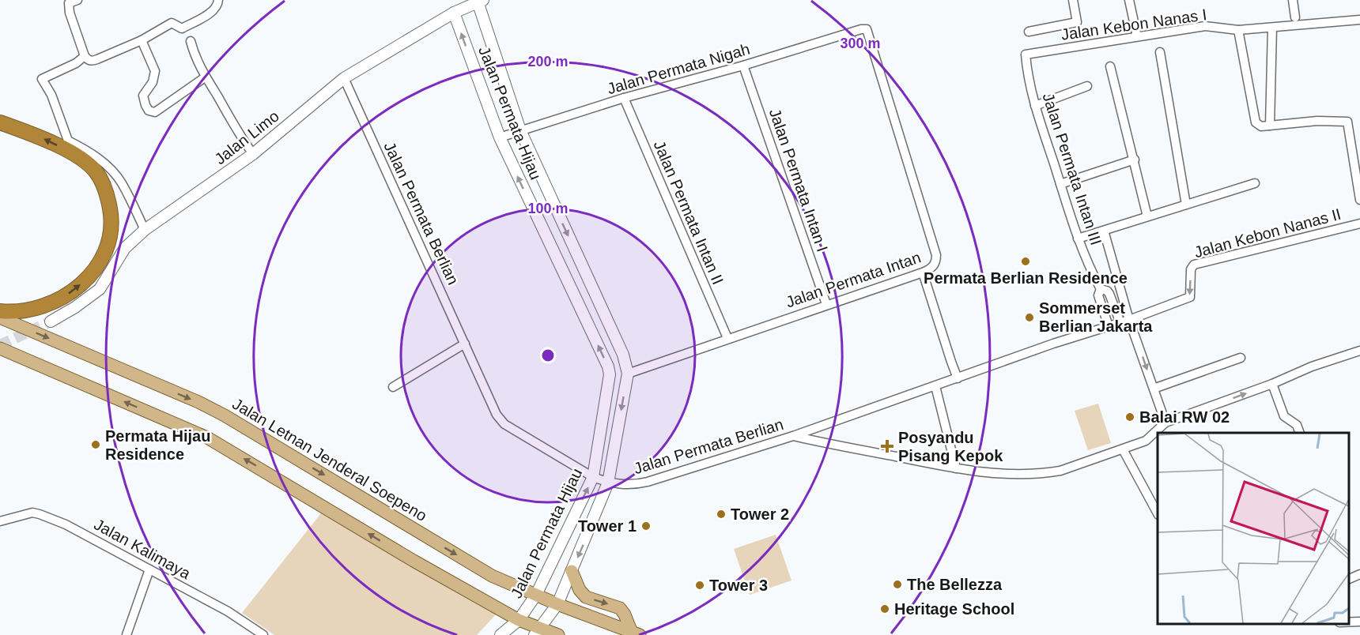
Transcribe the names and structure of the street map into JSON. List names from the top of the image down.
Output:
{
  "streets": {
    "main road": ["Jalan Letnan Jenderal Soepeno"],
    "street": [
      "Jalan Kebon Nanas I",
      "Jalan Permata Nigah",
      "Jalan Permata Hijau",
      "Jalan Limo",
      "Jalan Permata Intan III",
      "Jalan Permata Intan I",
      "Jalan Permata Intan II",
      "Jalan Permata Berlian",
      "Jalan Kebon Nanas II",
      "Jalan Permata Intan",
      "Jalan Kalimaya"
    ]
  },
  "crossings": [
    ["Jalan Kebon Nanas I", "Jalan Permata Intan III"],
    ["Jalan Permata Nigah", "Jalan Permata Hijau"],
    ["Jalan Permata Nigah", "Jalan Permata Intan I"],
    ["Jalan Permata Nigah", "Jalan Permata Intan II"],
    ["Jalan Permata Nigah", "Jalan Permata Intan"],
    ["Jalan Permata Hijau", "Jalan Limo"],
    ["Jalan Permata Hijau", "Jalan Permata Berlian"],
    ["Jalan Permata Hijau", "Jalan Permata Intan"],
    ["Jalan Permata Hijau", "Jalan Letnan Jenderal Soepeno"],
    ["Jalan Limo", "Jalan Permata Berlian"],
    ["Jalan Permata Intan III", "Jalan Permata Berlian"],
    ["Jalan Permata Intan III", "Jalan Kebon Nanas II"],
    ["Jalan Permata Intan I", "Jalan Permata Intan"],
    ["Jalan Permata Intan II", "Jalan Permata Intan"],
    ["Jalan Permata Berlian", "Jalan Kebon Nanas II"]
  ],
  "places": {
    "other": [
      "Permata Berlian Residence",
      "Sommerset Berlian Jakarta",
      "Balai RW 02",
      "Permata Hijau Residence",
      "Tower 2",
      "Tower 1",
      "The Bellezza",
      "Tower 3",
      "Heritage School"
    ],
    "health": ["Posyandu Pisang Kepok"]
  },
  "rings": ["300 m", "200 m", "100 m"]
}
